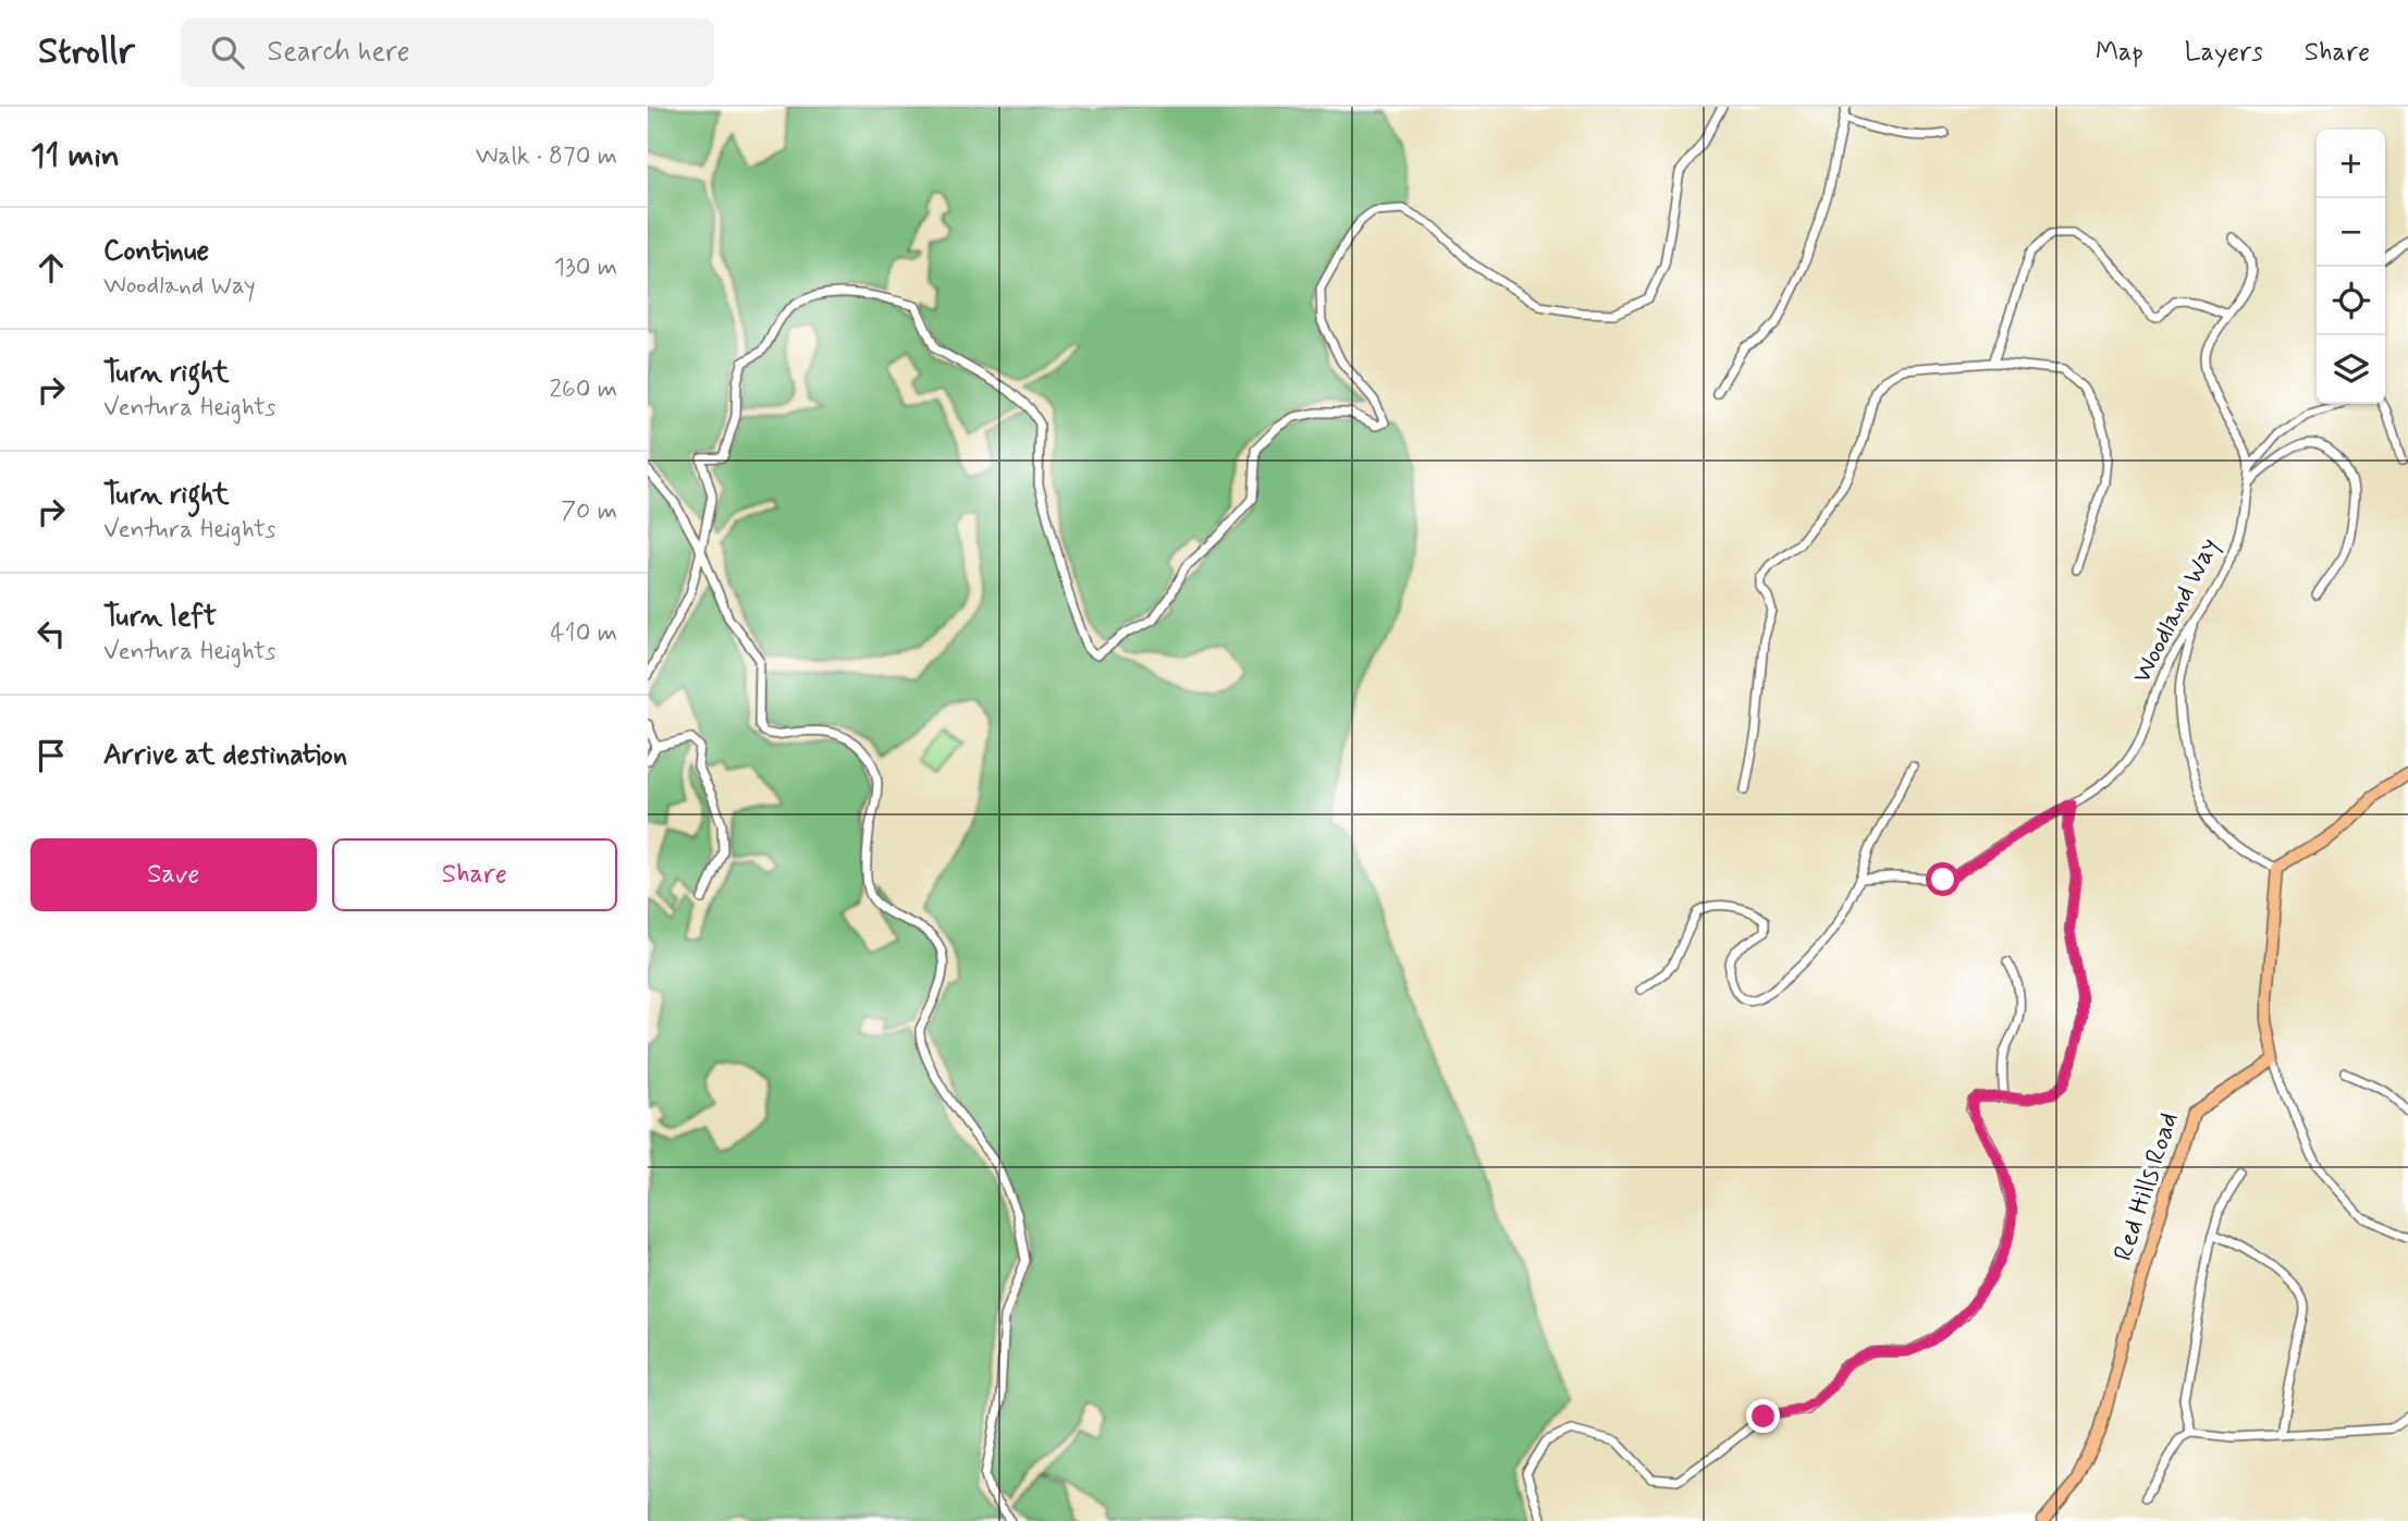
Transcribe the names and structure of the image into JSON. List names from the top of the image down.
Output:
{
  "streets": {
    "main road": ["Red Hills Road"],
    "street": ["Woodland Way"]
  },
  "page": {
    "header": "Strollr",
    "search": "Search here",
    "nav": ["Map", "Layers", "Share"],
    "heading": ["11 min", "Walk · 870 m"],
    "map_buttons": ["+", "−"],
    "list": [
      ["Continue", "Woodland Way", "130 m"],
      ["Turn right", "Ventura Heights", "260 m"],
      ["Turn right", "Ventura Heights", "70 m"],
      ["Turn left", "Ventura Heights", "410 m"],
      "Arrive at destination"
    ],
    "buttons": ["Save", "Share"]
  }
}
